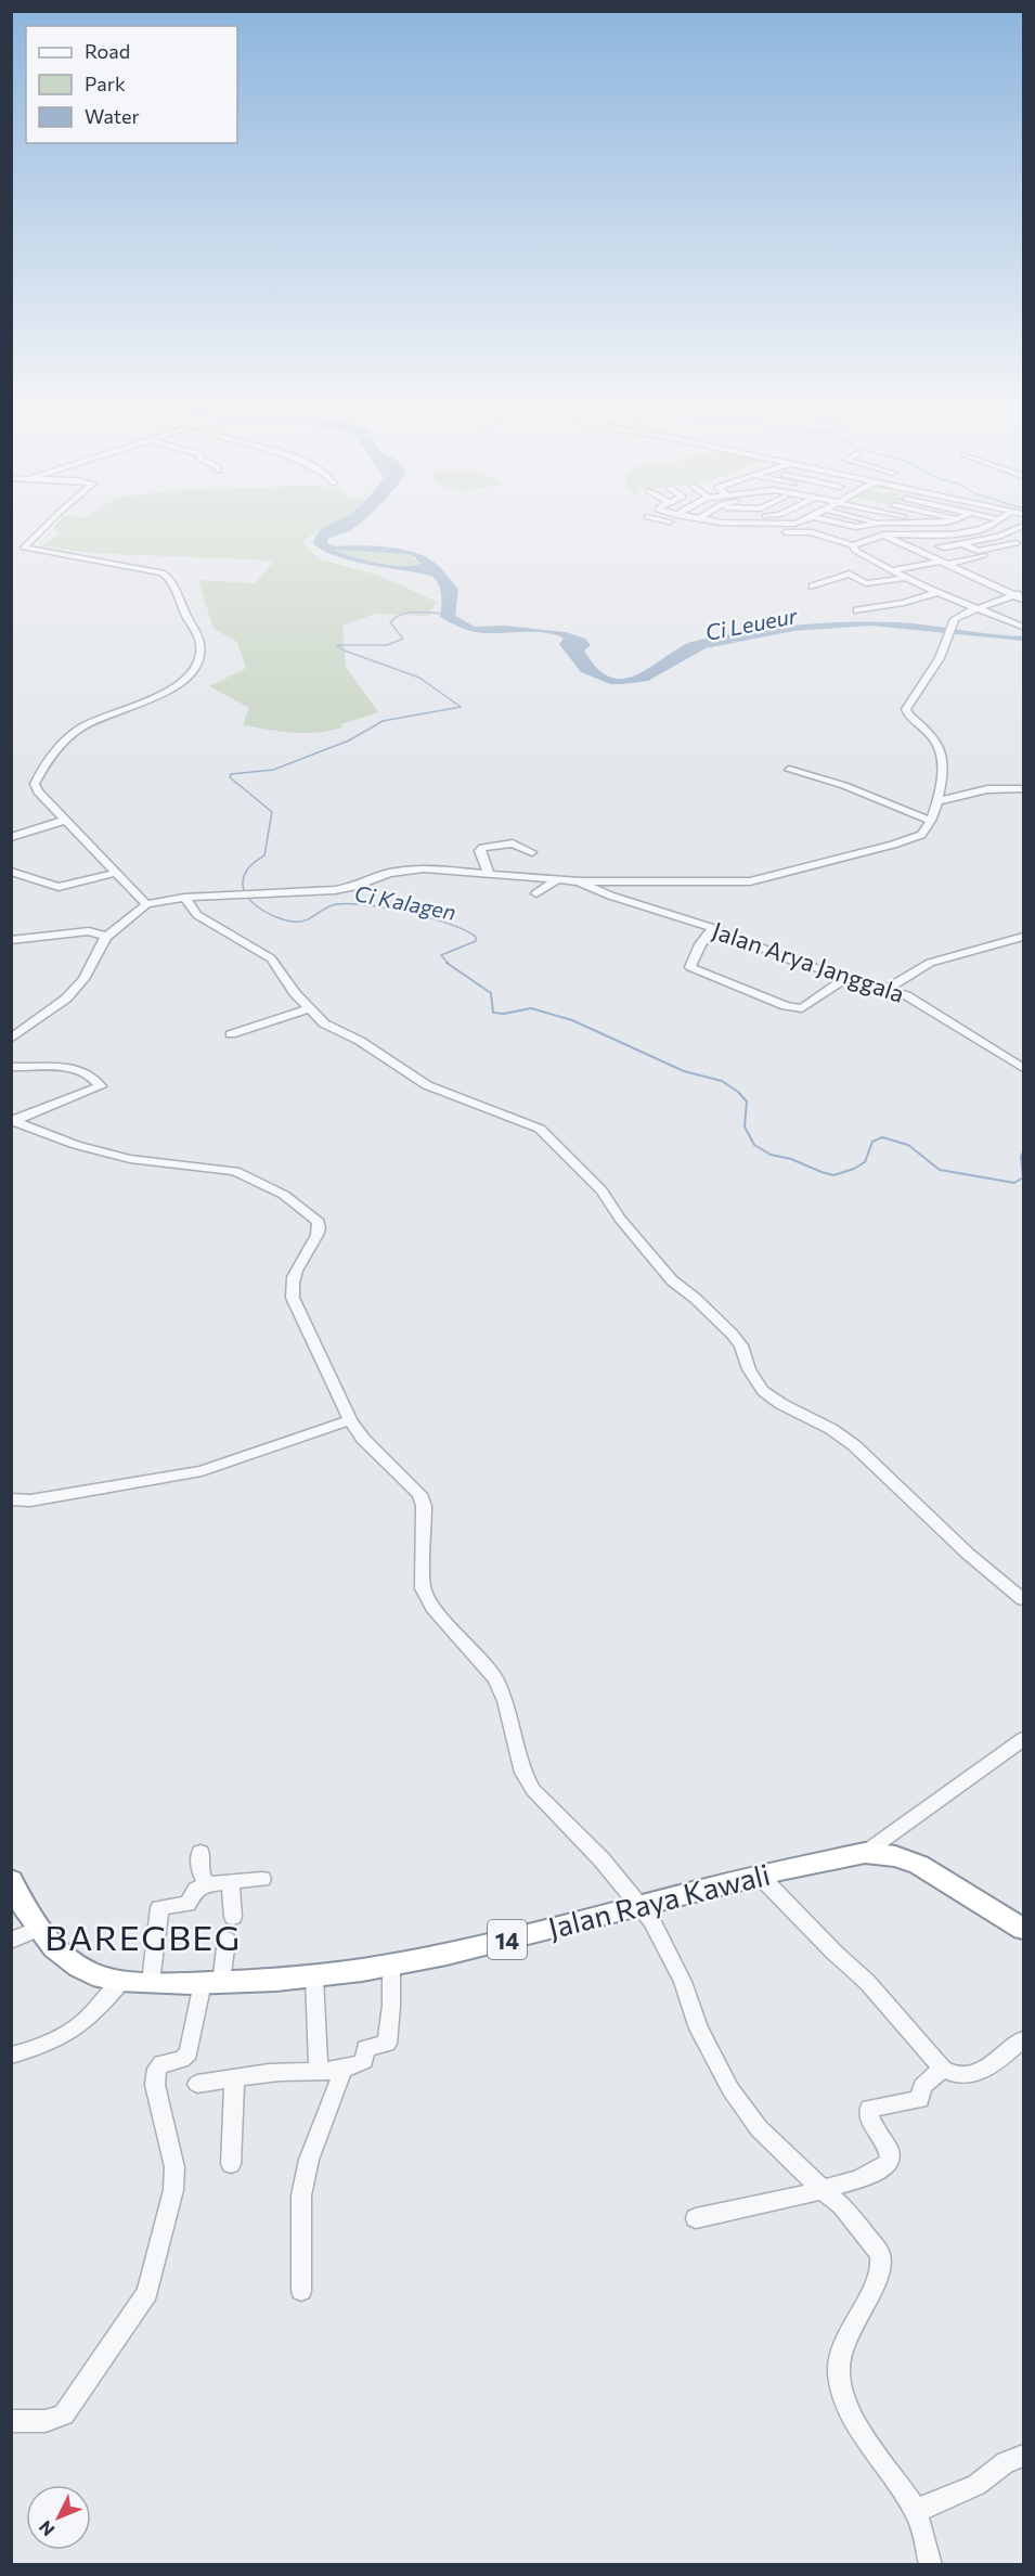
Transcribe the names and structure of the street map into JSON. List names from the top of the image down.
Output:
{
  "streets": {
    "highway": ["Jalan Raya Kawali", "14"],
    "street": ["Jalan Arya Janggala"]
  },
  "districts": ["BAREGBEG"],
  "water": ["Ci Leueur", "Ci Kalagen"],
  "legend": ["Road", "Park", "Water"],
  "north": "bottom left"
}
